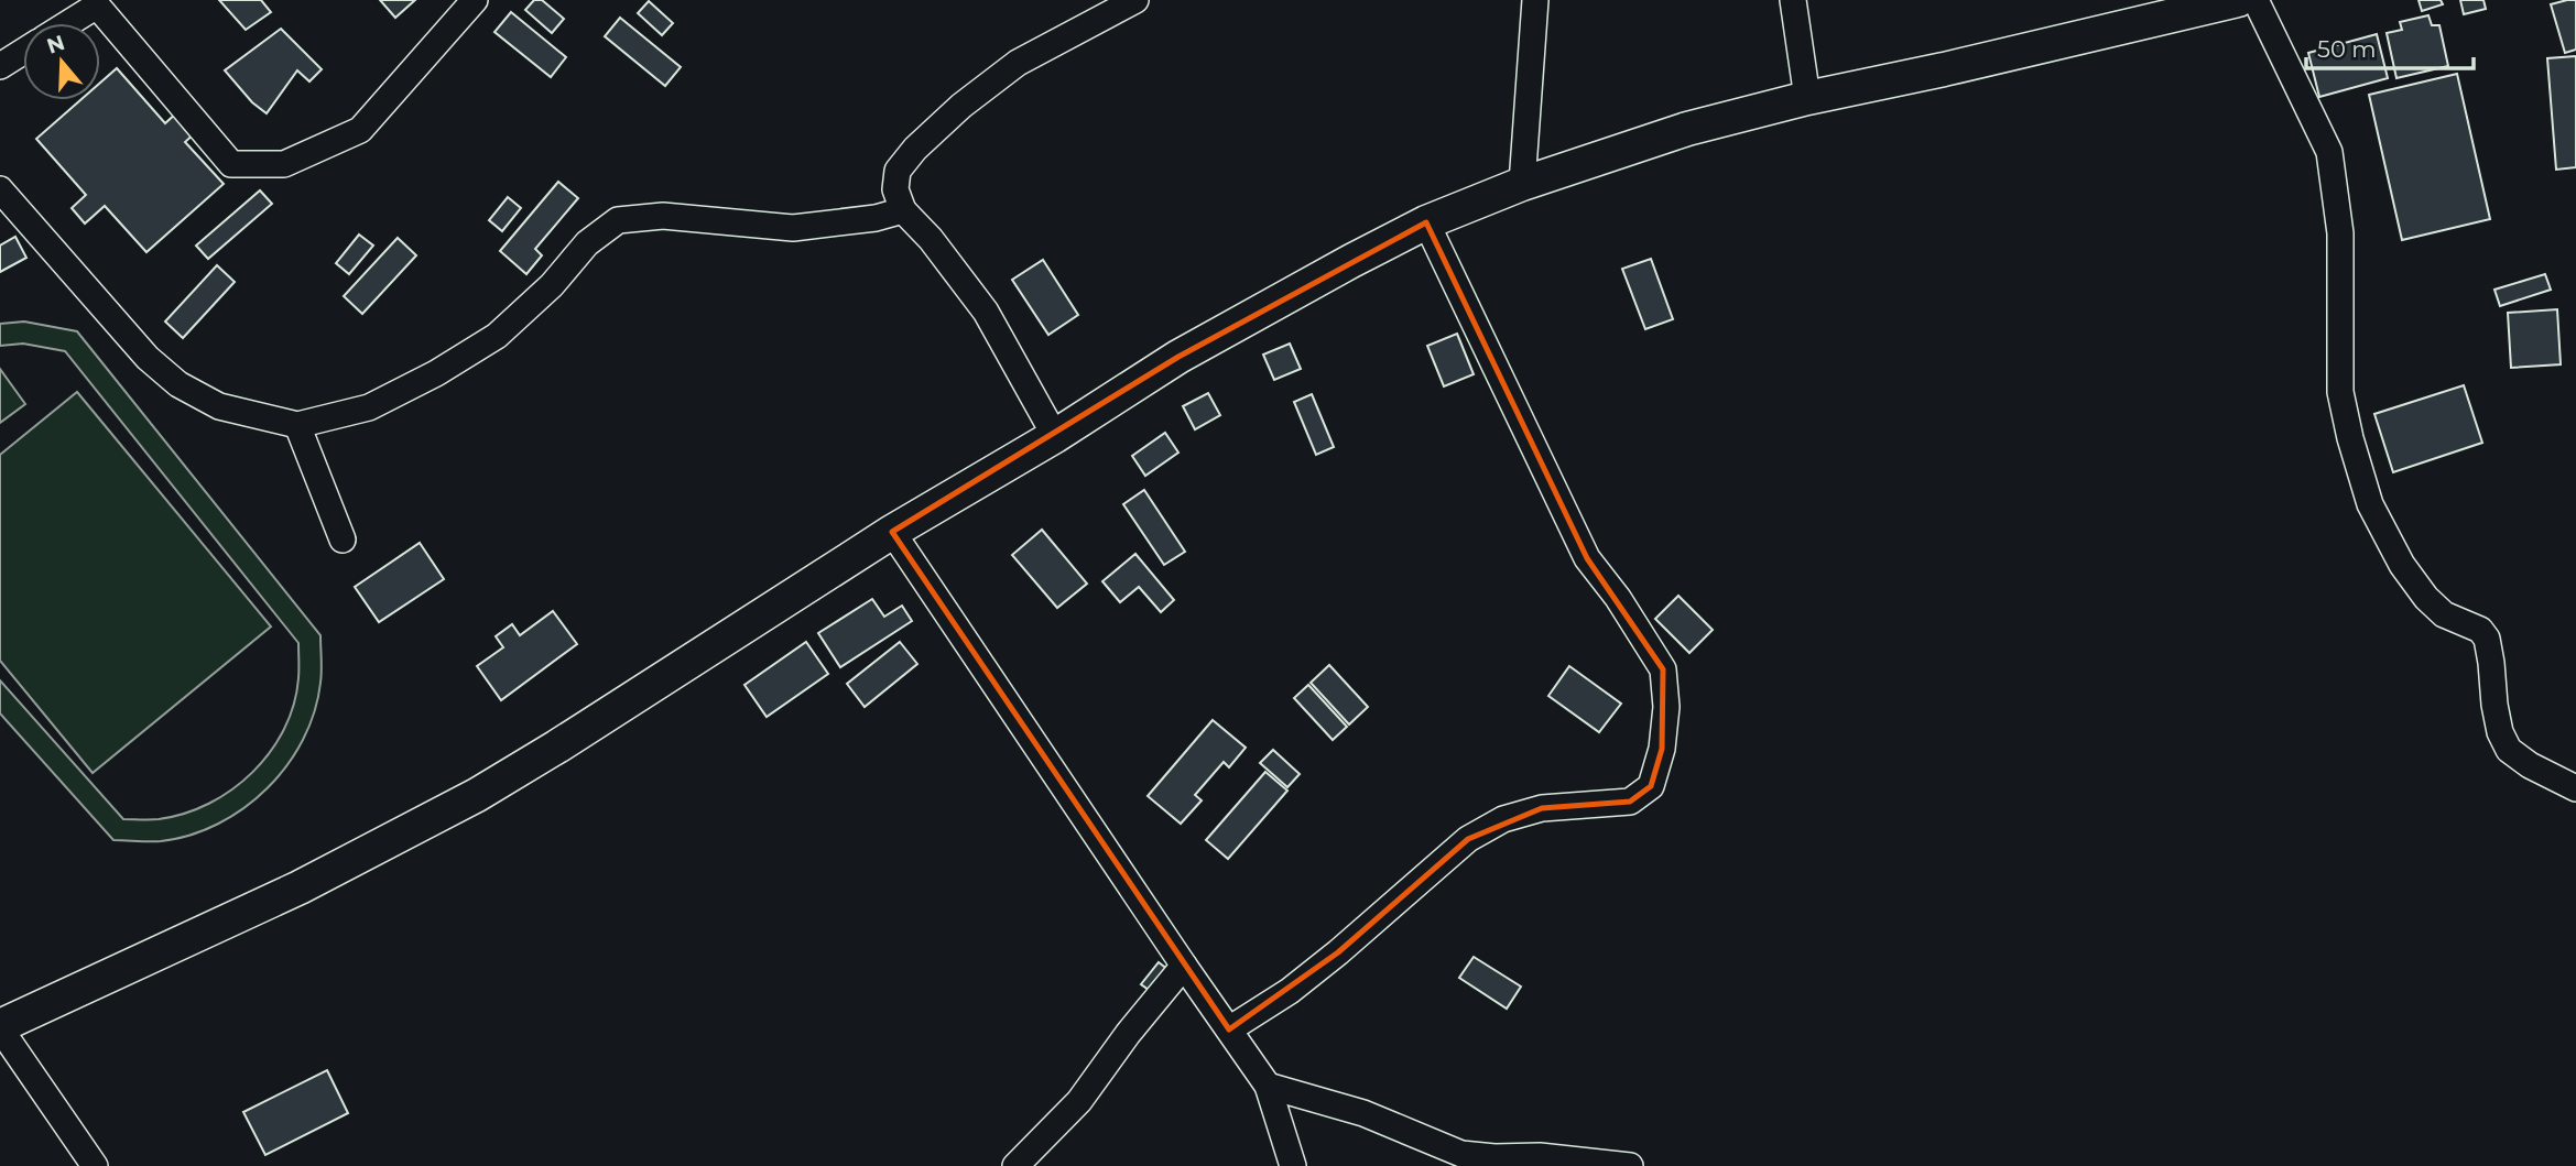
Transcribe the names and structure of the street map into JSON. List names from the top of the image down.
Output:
{
  "scale_bar": "50 m",
  "north": "top"
}
